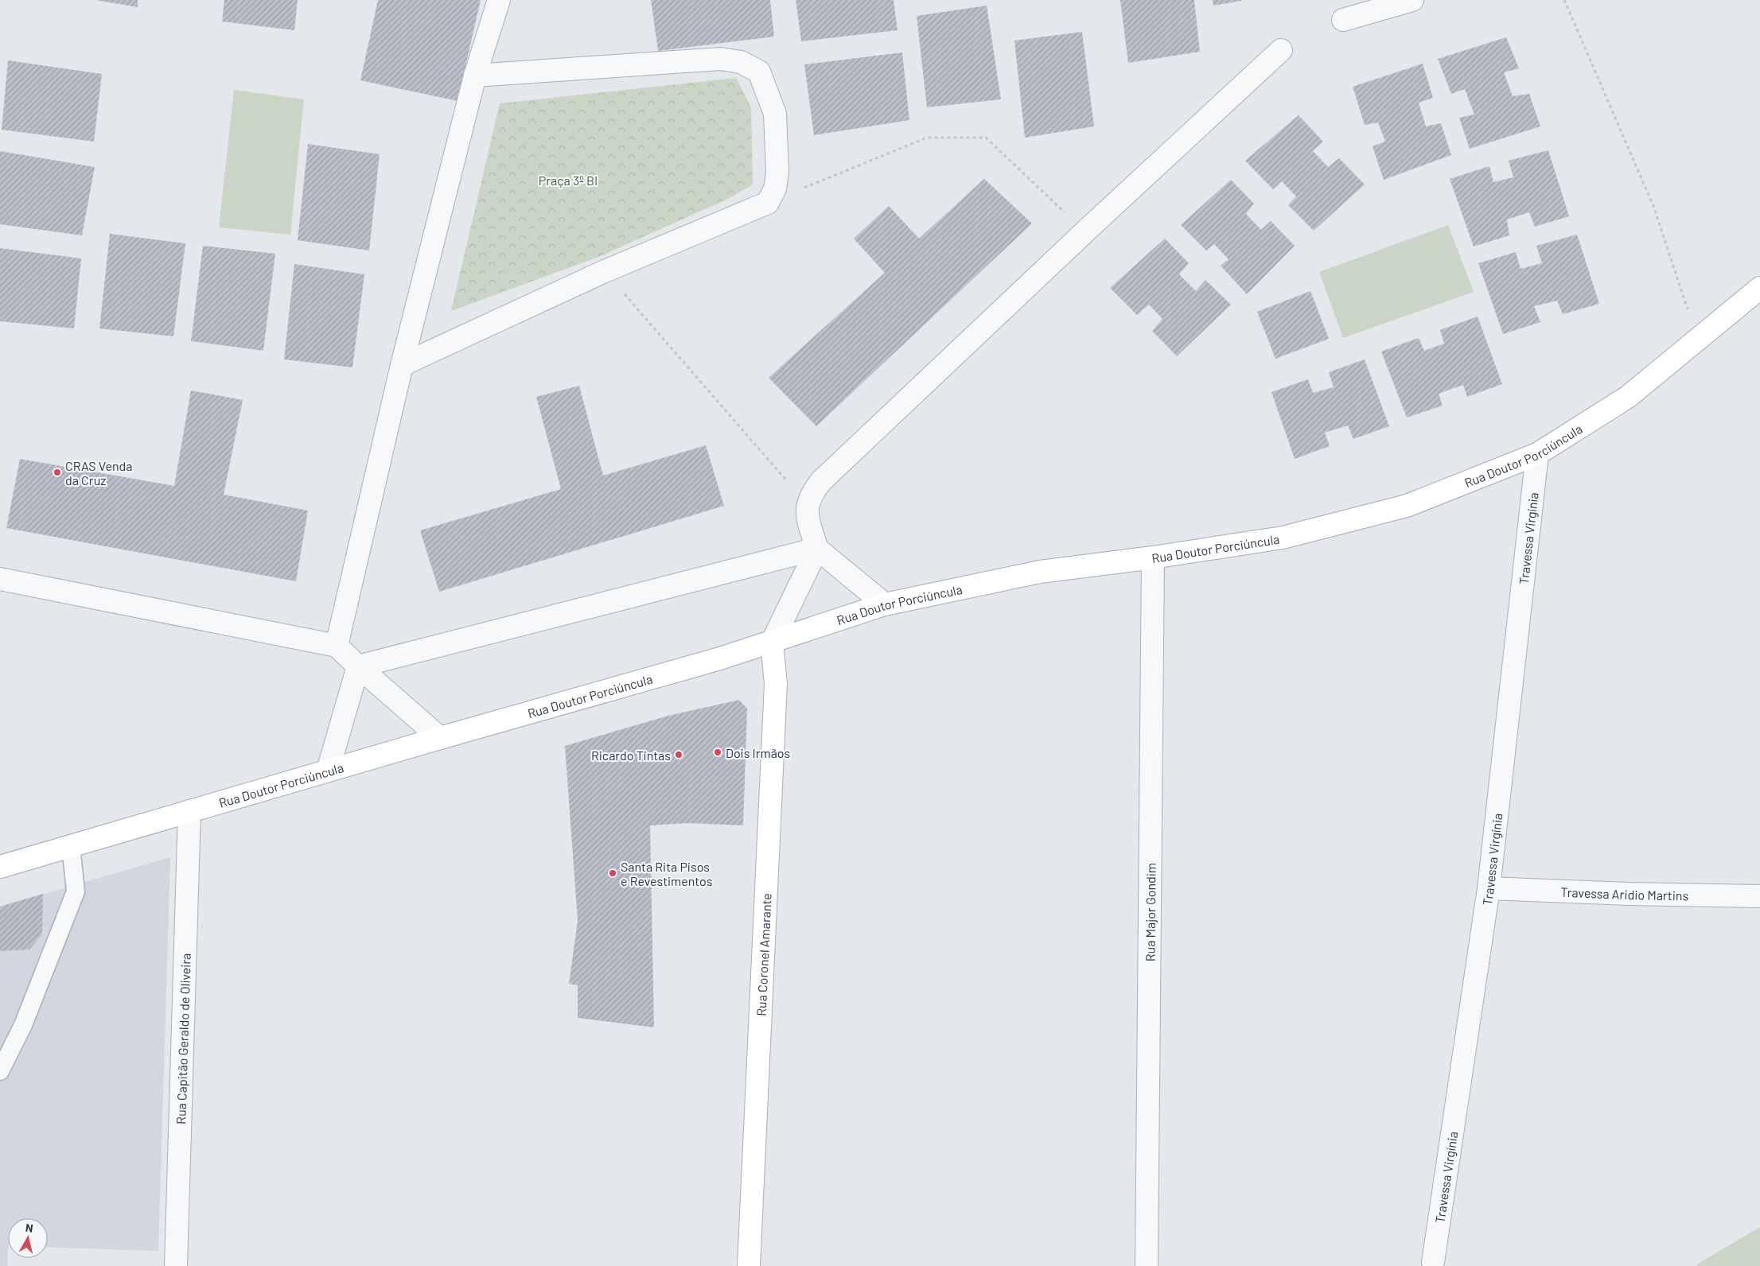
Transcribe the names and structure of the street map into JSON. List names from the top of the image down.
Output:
{
  "streets": {
    "main road": ["Rua Doutor Porciúncula", "Rua Coronel Amarante"],
    "street": [
      "Travessa Virgínia",
      "Travessa Aridio Martins",
      "Rua Major Gondim",
      "Rua Capitão Geraldo de Oliveira"
    ]
  },
  "crossings": [
    ["Rua Doutor Porciúncula", "Travessa Virgínia"],
    ["Rua Doutor Porciúncula", "Rua Major Gondim"],
    ["Rua Doutor Porciúncula", "Rua Coronel Amarante"],
    ["Rua Doutor Porciúncula", "Rua Capitão Geraldo de Oliveira"],
    ["Travessa Virgínia", "Travessa Aridio Martins"]
  ],
  "parks": ["Praça 3º BI"],
  "places": [
    "CRAS Venda da Cruz",
    "Dois Irmãos",
    "Ricardo Tintas",
    "Santa Rita Pisos e Revestimentos"
  ],
  "north": "top"
}
